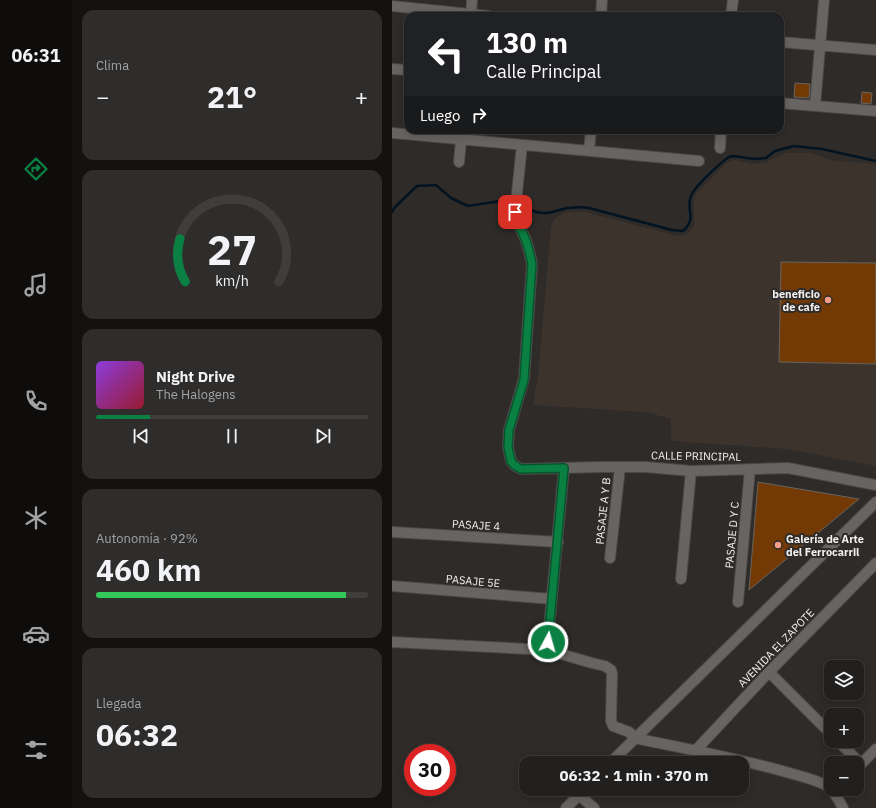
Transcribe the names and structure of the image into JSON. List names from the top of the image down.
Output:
{
  "streets": {
    "street": [
      "CALLE PRINCIPAL",
      "PASAJE A Y B",
      "PASAJE 4",
      "PASAJE D Y C",
      "PASAJE 5E",
      "AVENIDA EL ZAPOTE"
    ]
  },
  "crossings": [
    ["CALLE PRINCIPAL", "PASAJE A Y B"],
    ["CALLE PRINCIPAL", "PASAJE D Y C"]
  ],
  "places": ["beneficio de cafe", "Galería de Arte del Ferrocarril"],
  "page": {
    "tabs": "06:31",
    "tile": [
      "Clima",
      ["Autonomía · 92%", "460 km"],
      ["Llegada", "06:32"]
    ],
    "turn": ["130 m", "Calle Principal"],
    "heat": ["−", "21°", "+"],
    "then": "Luego",
    "song": ["Night Drive", "The Halogens"],
    "map_buttons": ["+", "−"],
    "limit": "30",
    "trip": "06:32 · 1 min · 370 m",
    "gauge": ["27", "km/h"]
  }
}
